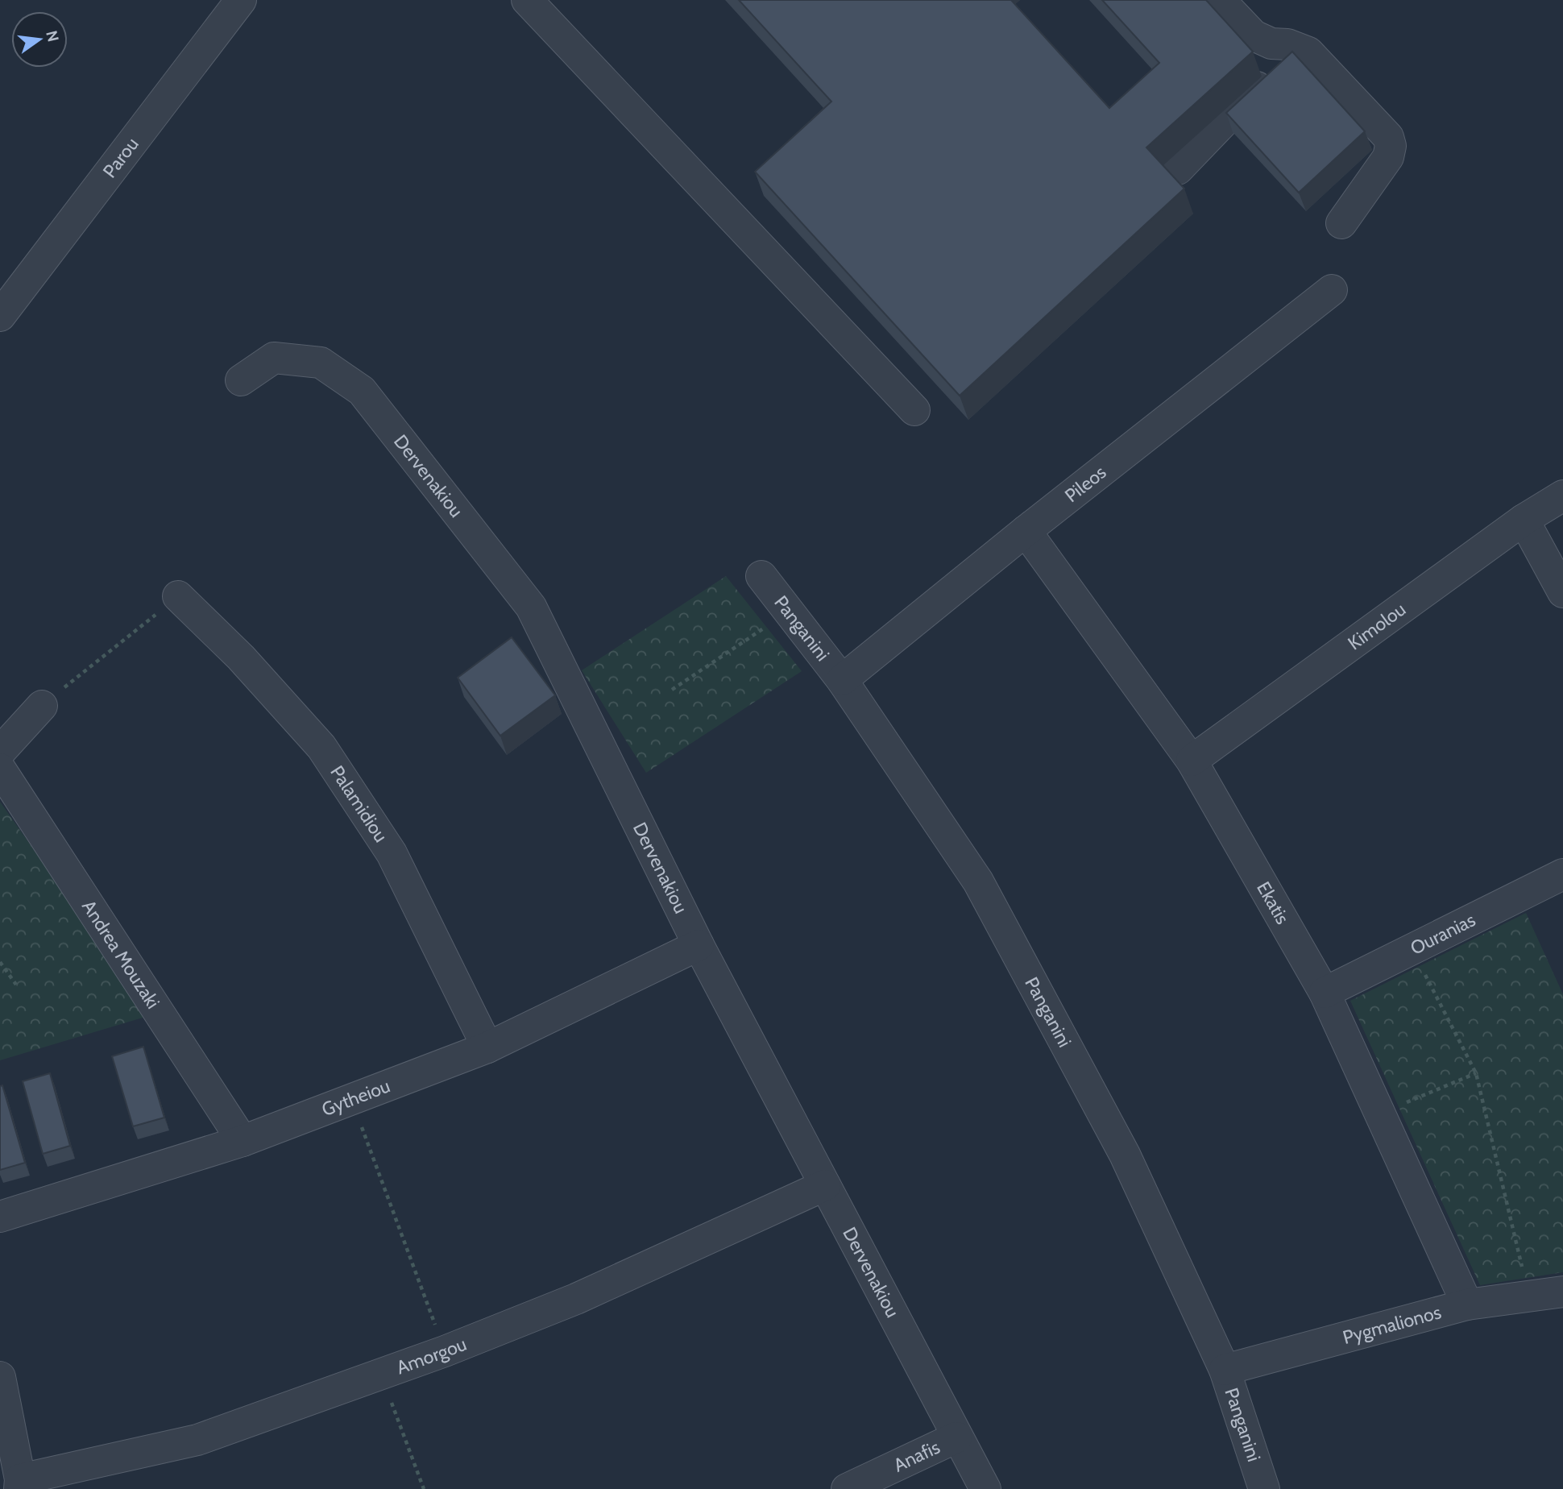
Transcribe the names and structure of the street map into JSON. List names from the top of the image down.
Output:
{
  "streets": {
    "street": [
      "Parou",
      "Dervenakiou",
      "Pileos",
      "Kimolou",
      "Panganini",
      "Palamidiou",
      "Ekatis",
      "Ouranias",
      "Andrea Mouzaki",
      "Gytheiou",
      "Pygmalionos",
      "Amorgou",
      "Anafis"
    ]
  },
  "crossings": [
    ["Dervenakiou", "Gytheiou"],
    ["Dervenakiou", "Amorgou"],
    ["Dervenakiou", "Anafis"],
    ["Pileos", "Panganini"],
    ["Pileos", "Ekatis"],
    ["Kimolou", "Ekatis"],
    ["Panganini", "Pygmalionos"],
    ["Palamidiou", "Gytheiou"],
    ["Ekatis", "Ouranias"],
    ["Ekatis", "Pygmalionos"],
    ["Andrea Mouzaki", "Gytheiou"]
  ],
  "north": "right"
}
